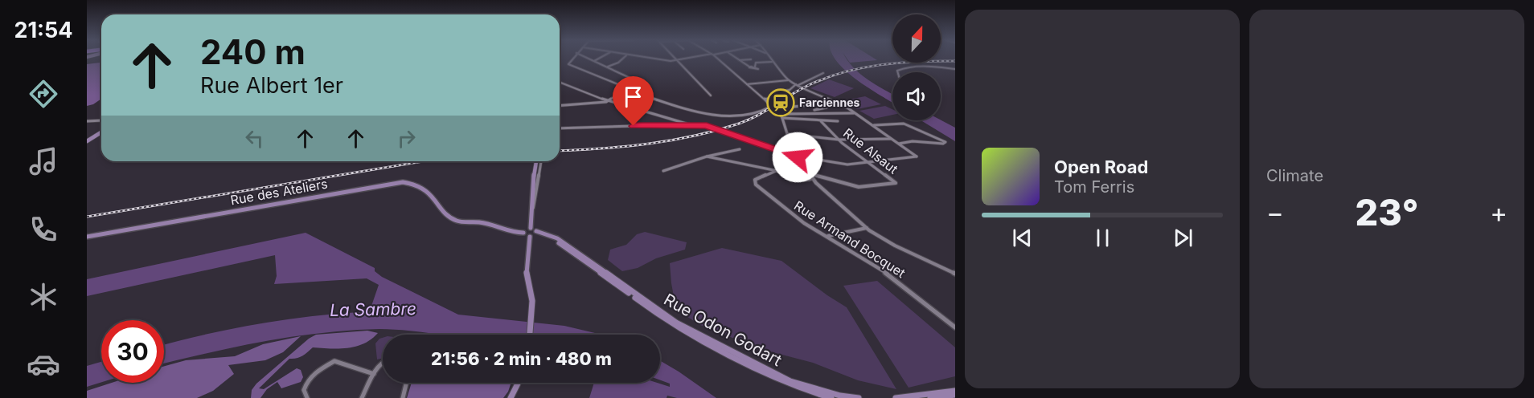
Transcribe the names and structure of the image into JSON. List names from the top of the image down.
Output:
{
  "streets": {
    "main road": ["Rue des Ateliers", "Rue Odon Godart"],
    "street": ["Rue Alsaut", "Rue Armand Bocquet"]
  },
  "water": ["La Sambre"],
  "places": {
    "station": ["Farciennes"]
  },
  "north": "top",
  "page": {
    "tabs": "21:54",
    "tile": "Climate",
    "turn": ["240 m", "Rue Albert 1er"],
    "song": ["Open Road", "Tom Ferris"],
    "heat": ["−", "23°", "+"],
    "limit": "30",
    "trip": "21:56 · 2 min · 480 m"
  }
}
